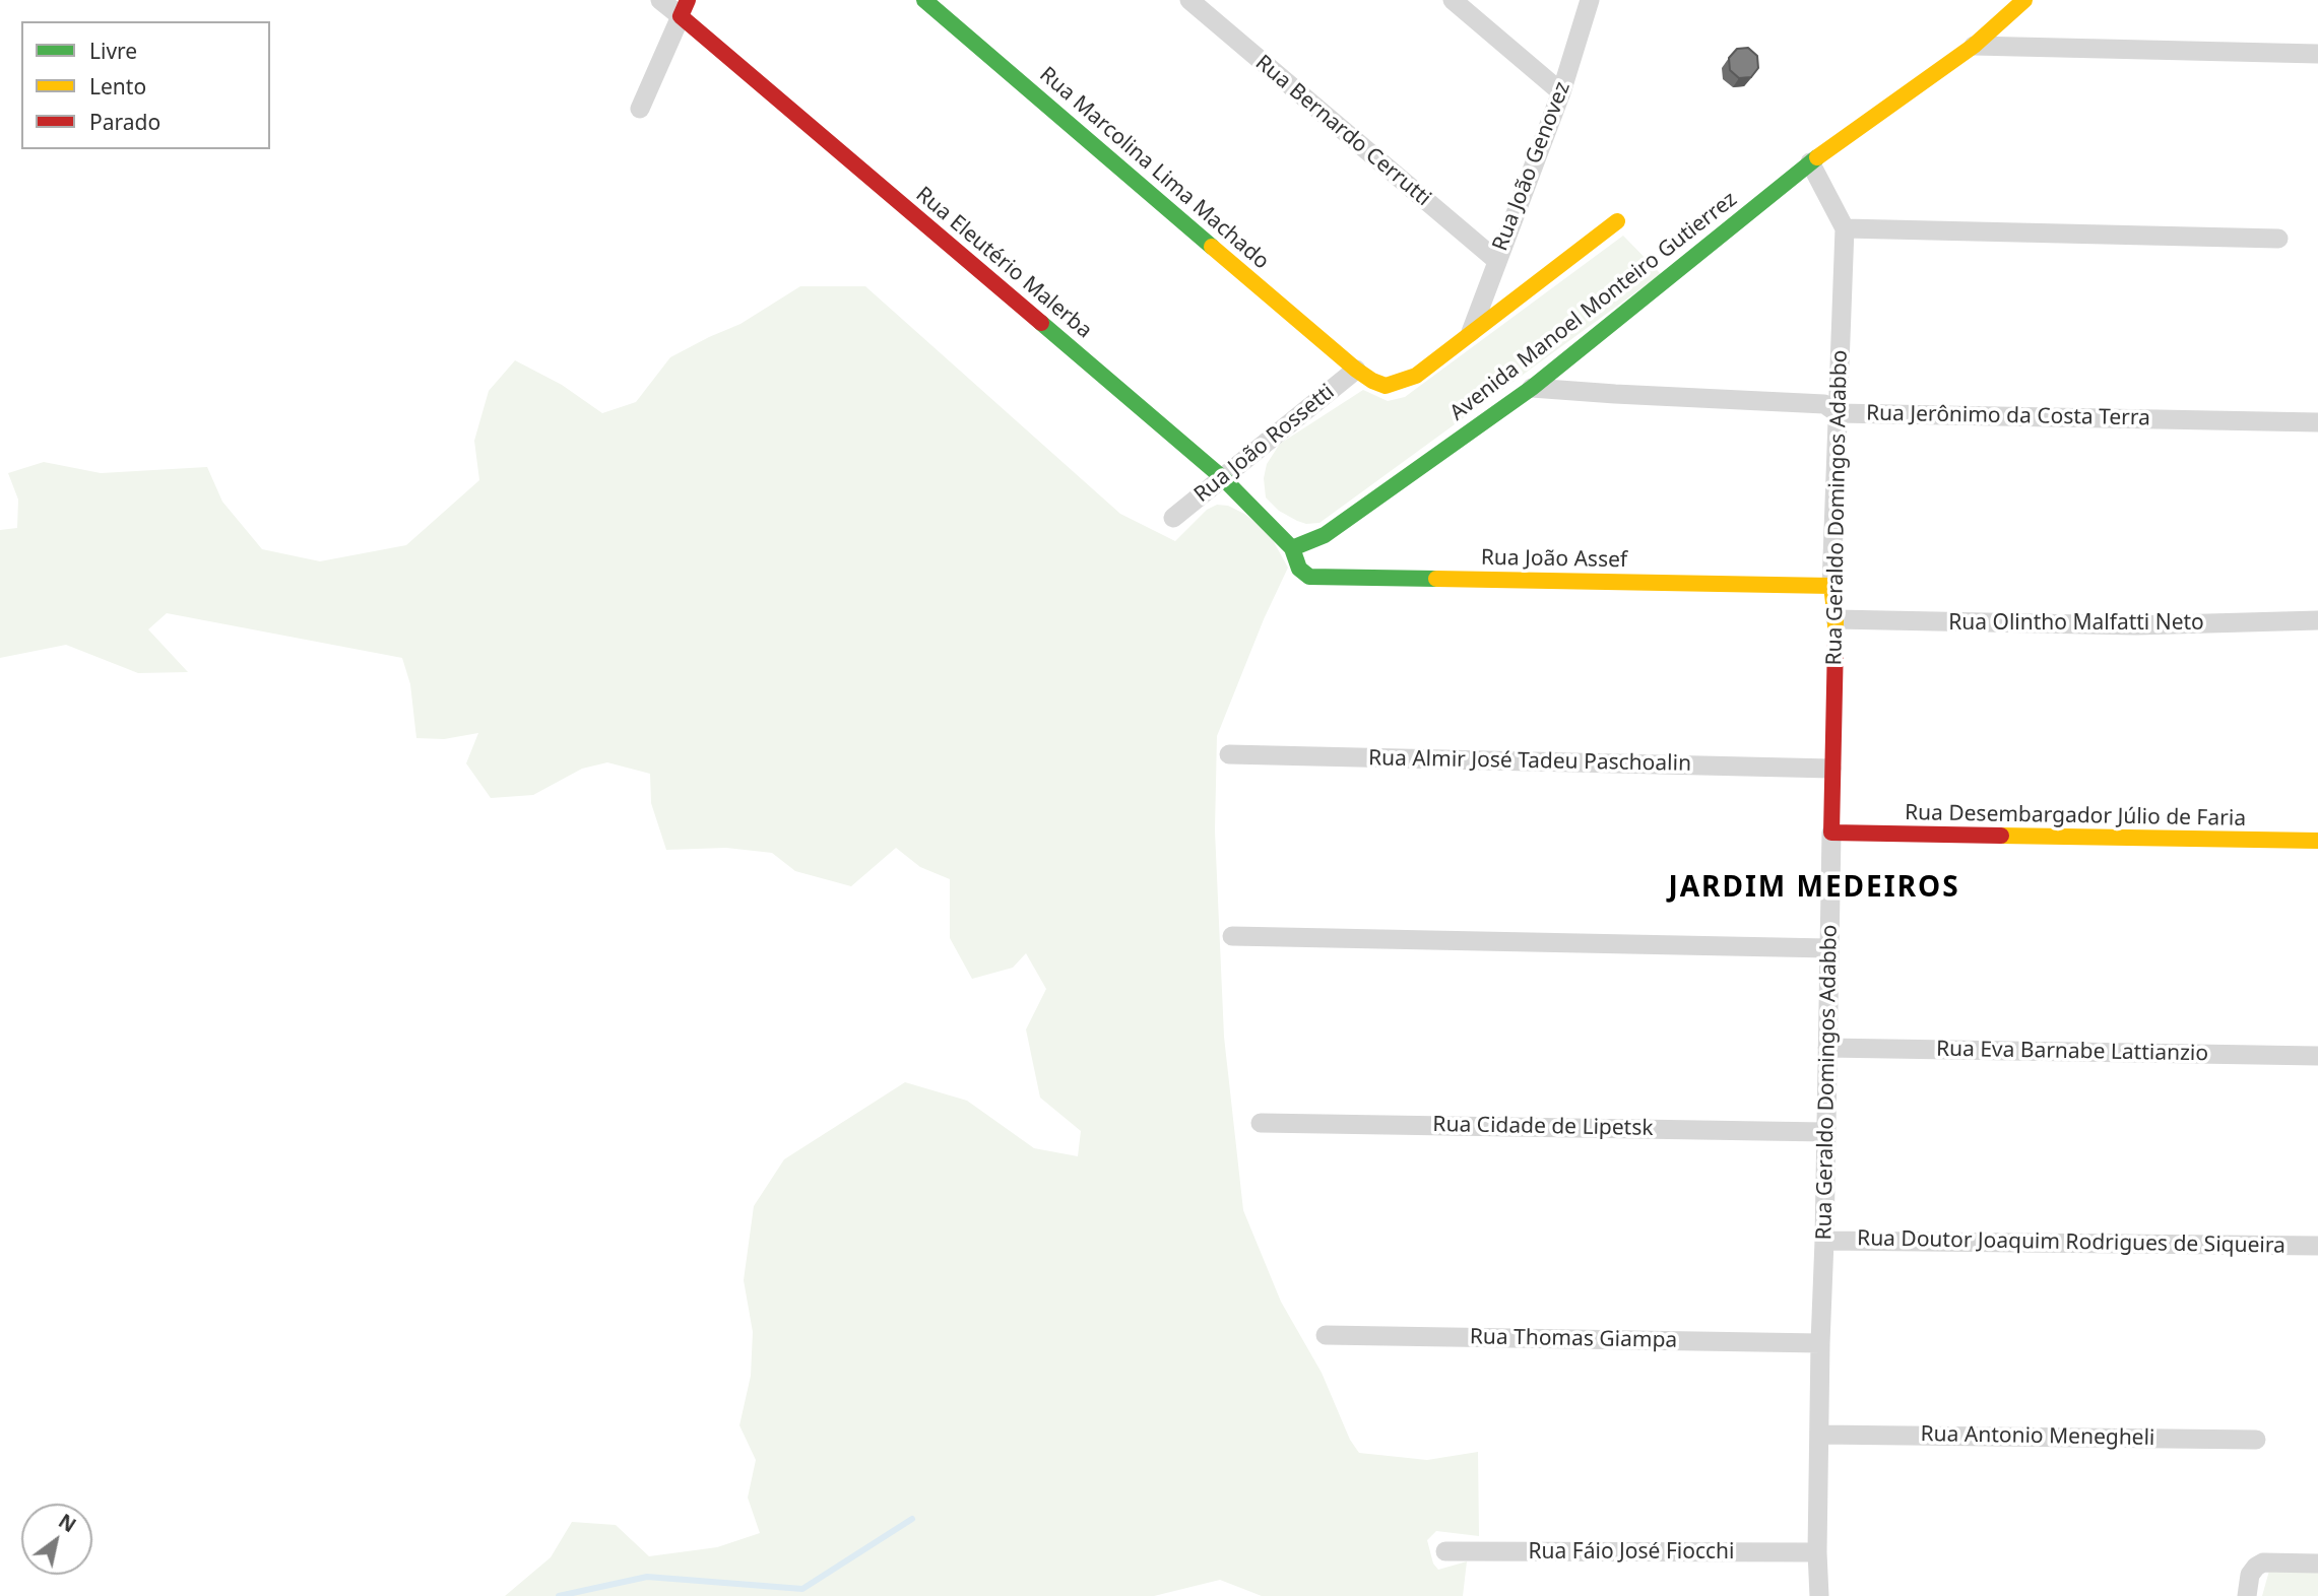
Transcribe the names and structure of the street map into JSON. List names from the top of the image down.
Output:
{
  "streets": {
    "street": [
      "Rua Bernardo Cerrutti",
      "Rua João Genovez",
      "Rua Marcolina Lima Machado",
      "Rua Eleutério Malerba",
      "Avenida Manoel Monteiro Gutierrez",
      "Rua Jerônimo da Costa Terra",
      "Rua João Rossetti",
      "Rua Geraldo Domingos Adabbo",
      "Rua João Assef",
      "Rua Olintho Malfatti Neto",
      "Rua Almir José Tadeu Paschoalin",
      "Rua Desembargador Júlio de Faria",
      "Rua Eva Barnabe Lattianzio",
      "Rua Cidade de Lipetsk",
      "Rua Doutor Joaquim Rodrigues de Siqueira",
      "Rua Thomas Giampa",
      "Rua Antonio Menegheli",
      "Rua Fáio José Fiocchi"
    ]
  },
  "crossings": [
    ["Rua Bernardo Cerrutti", "Rua João Genovez"],
    ["Rua João Genovez", "Rua Marcolina Lima Machado"],
    ["Rua Marcolina Lima Machado", "Rua João Rossetti"],
    ["Rua Eleutério Malerba", "Avenida Manoel Monteiro Gutierrez"],
    ["Rua Eleutério Malerba", "Rua João Rossetti"],
    ["Rua Eleutério Malerba", "Rua João Assef"],
    ["Avenida Manoel Monteiro Gutierrez", "Rua Jerônimo da Costa Terra"],
    ["Avenida Manoel Monteiro Gutierrez", "Rua João Assef"],
    ["Rua Jerônimo da Costa Terra", "Rua Geraldo Domingos Adabbo"],
    ["Rua Geraldo Domingos Adabbo", "Rua João Assef"],
    ["Rua Geraldo Domingos Adabbo", "Rua Olintho Malfatti Neto"],
    ["Rua Geraldo Domingos Adabbo", "Rua Almir José Tadeu Paschoalin"],
    ["Rua Geraldo Domingos Adabbo", "Rua Desembargador Júlio de Faria"],
    ["Rua Geraldo Domingos Adabbo", "Rua Eva Barnabe Lattianzio"],
    ["Rua Geraldo Domingos Adabbo", "Rua Cidade de Lipetsk"],
    ["Rua Geraldo Domingos Adabbo", "Rua Doutor Joaquim Rodrigues de Siqueira"],
    ["Rua Geraldo Domingos Adabbo", "Rua Thomas Giampa"],
    ["Rua Geraldo Domingos Adabbo", "Rua Antonio Menegheli"],
    ["Rua Geraldo Domingos Adabbo", "Rua Fáio José Fiocchi"]
  ],
  "districts": ["JARDIM MEDEIROS"],
  "legend": ["Livre", "Lento", "Parado"],
  "north": "top right"
}
